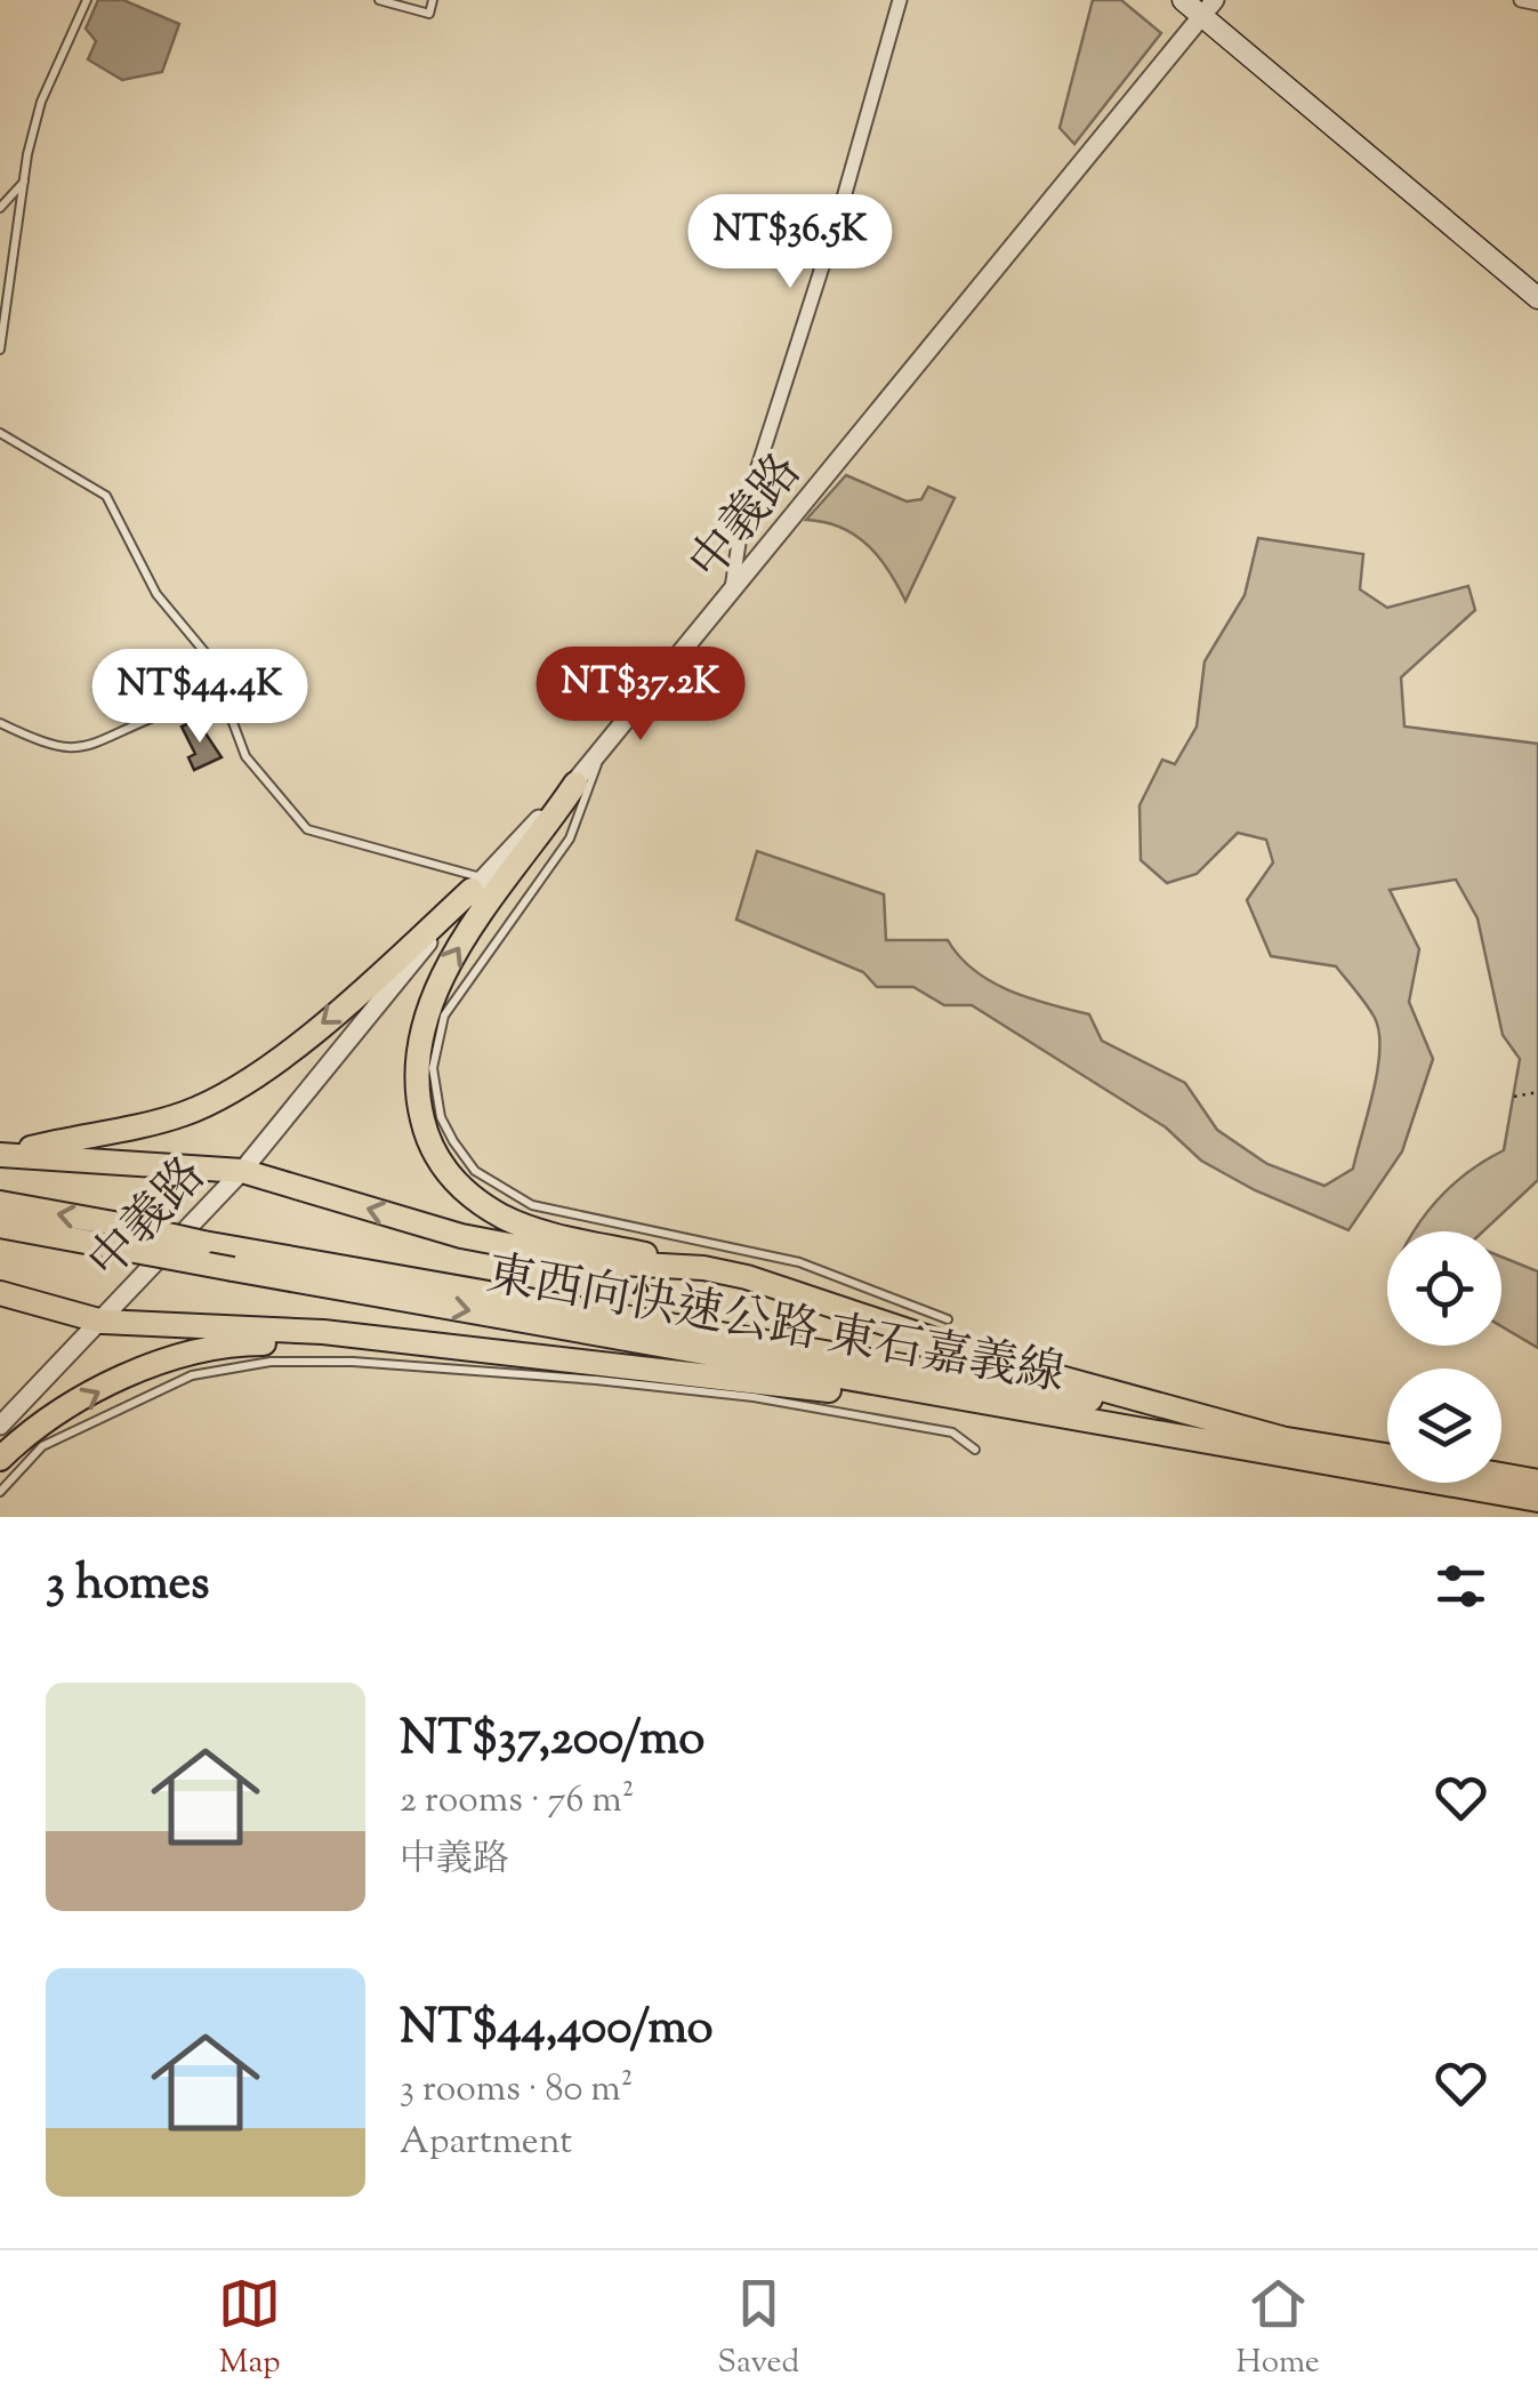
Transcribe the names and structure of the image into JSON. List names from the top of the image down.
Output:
{
  "streets": {
    "highway": ["東西向快速公路 東石嘉義線"],
    "street": ["中義路"]
  },
  "page": {
    "price": ["NT$36.5K", "NT$37.2K", "NT$44.4K"],
    "heading": "3 homes",
    "list": [
      {
        "name": "NT$37,200/mo",
        "note": "2 rooms · 76 m² · 中義路"
      },
      {
        "name": "NT$44,400/mo",
        "note": "3 rooms · 80 m² · Apartment"
      }
    ],
    "tabs": ["Map", "Saved", "Home"]
  }
}
